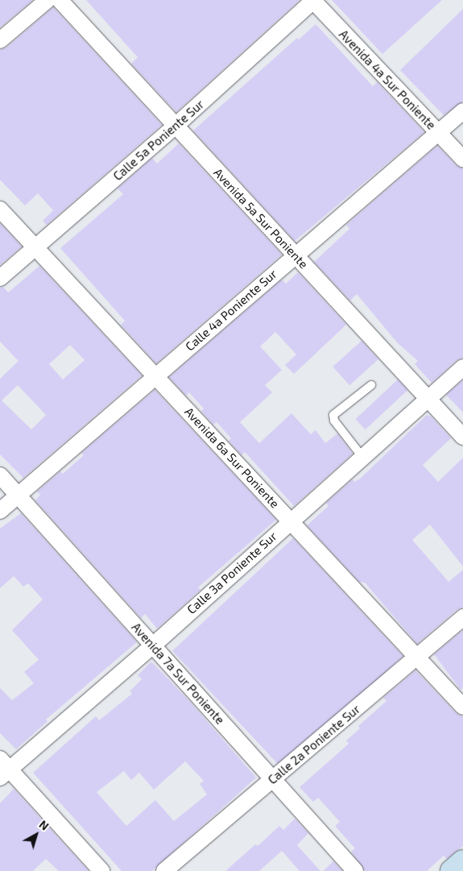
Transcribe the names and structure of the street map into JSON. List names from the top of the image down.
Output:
{
  "streets": {
    "street": [
      "Avenida 4a Sur Poniente",
      "Calle 5a Poniente Sur",
      "Avenida 5a Sur Poniente",
      "Calle 4a Poniente Sur",
      "Avenida 6a Sur Poniente",
      "Calle 3a Poniente Sur",
      "Avenida 7a Sur Poniente",
      "Calle 2a Poniente Sur"
    ]
  },
  "crossings": [
    ["Avenida 4a Sur Poniente", "Calle 5a Poniente Sur"],
    ["Avenida 4a Sur Poniente", "Calle 4a Poniente Sur"],
    ["Calle 5a Poniente Sur", "Avenida 5a Sur Poniente"],
    ["Calle 5a Poniente Sur", "Avenida 6a Sur Poniente"],
    ["Avenida 5a Sur Poniente", "Calle 4a Poniente Sur"],
    ["Avenida 5a Sur Poniente", "Calle 3a Poniente Sur"],
    ["Calle 4a Poniente Sur", "Avenida 6a Sur Poniente"],
    ["Calle 4a Poniente Sur", "Avenida 7a Sur Poniente"],
    ["Avenida 6a Sur Poniente", "Calle 3a Poniente Sur"],
    ["Avenida 6a Sur Poniente", "Calle 2a Poniente Sur"],
    ["Calle 3a Poniente Sur", "Avenida 7a Sur Poniente"],
    ["Avenida 7a Sur Poniente", "Calle 2a Poniente Sur"]
  ],
  "north": "top right"
}
